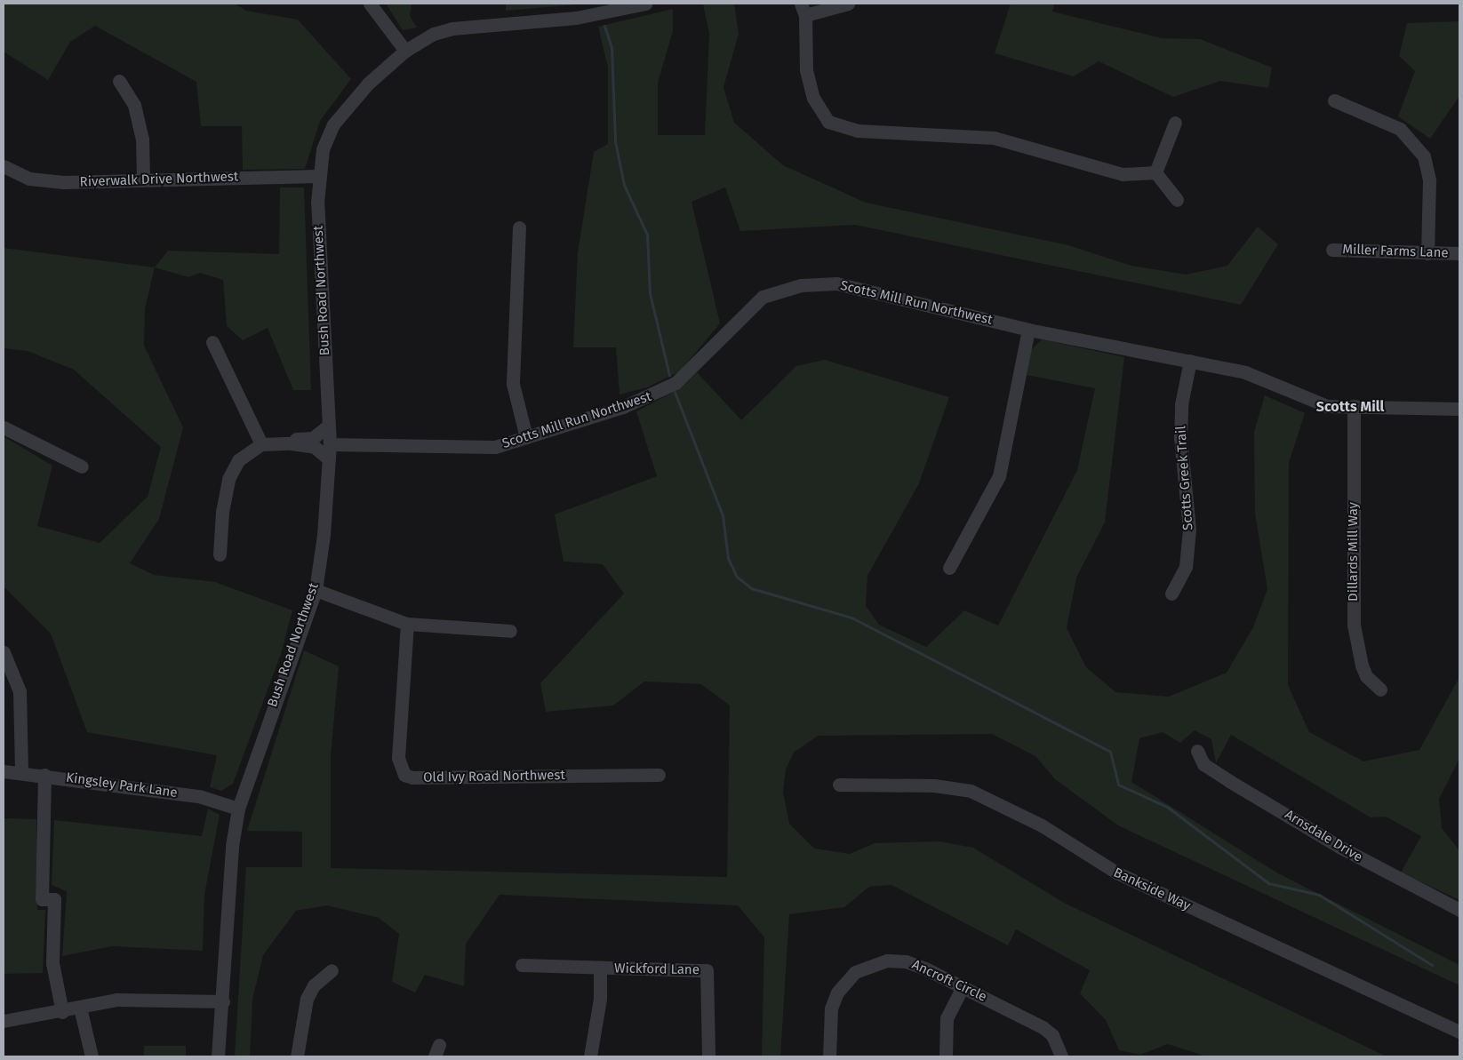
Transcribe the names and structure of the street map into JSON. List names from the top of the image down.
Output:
{
  "streets": {
    "street": [
      "Riverwalk Drive Northwest",
      "Miller Farms Lane",
      "Bush Road Northwest",
      "Scotts Mill Run Northwest",
      "Scotts Greek Trail",
      "Dillards Mill Way",
      "Old Ivy Road Northwest",
      "Kingsley Park Lane",
      "Arnsdale Drive",
      "Bankside Way",
      "Wickford Lane",
      "Ancroft Circle"
    ]
  },
  "crossings": [
    ["Riverwalk Drive Northwest", "Bush Road Northwest"],
    ["Bush Road Northwest", "Scotts Mill Run Northwest"],
    ["Bush Road Northwest", "Kingsley Park Lane"],
    ["Scotts Mill Run Northwest", "Scotts Greek Trail"],
    ["Scotts Mill Run Northwest", "Dillards Mill Way"]
  ],
  "districts": ["Scotts Mill"]
}
